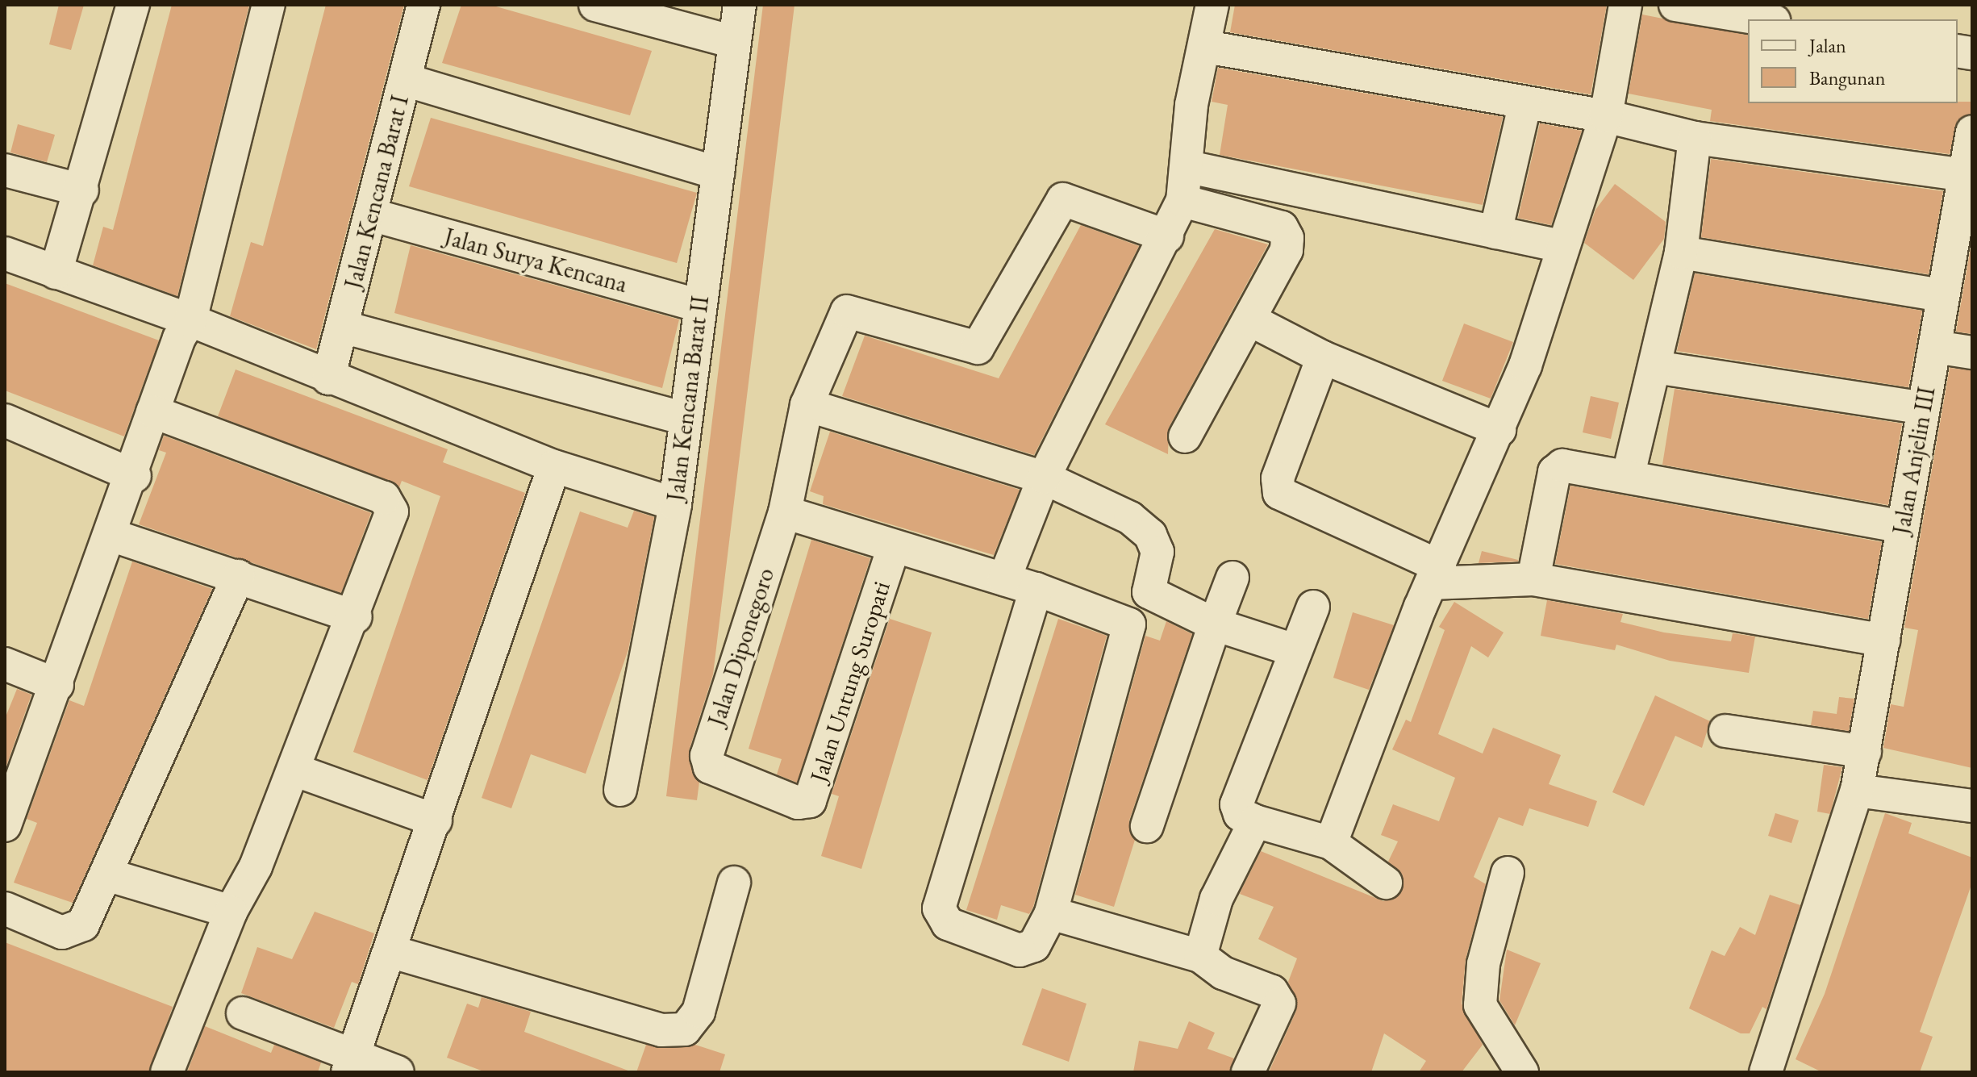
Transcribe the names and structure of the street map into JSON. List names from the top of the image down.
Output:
{
  "streets": {
    "street": [
      "Jalan Kencana Barat I",
      "Jalan Surya Kencana",
      "Jalan Kencana Barat II",
      "Jalan Anjelin III",
      "Jalan Diponegoro",
      "Jalan Untung Suropati"
    ]
  },
  "crossings": [
    ["Jalan Kencana Barat I", "Jalan Surya Kencana"],
    ["Jalan Surya Kencana", "Jalan Kencana Barat II"],
    ["Jalan Diponegoro", "Jalan Untung Suropati"]
  ],
  "legend": ["Jalan", "Bangunan"]
}
